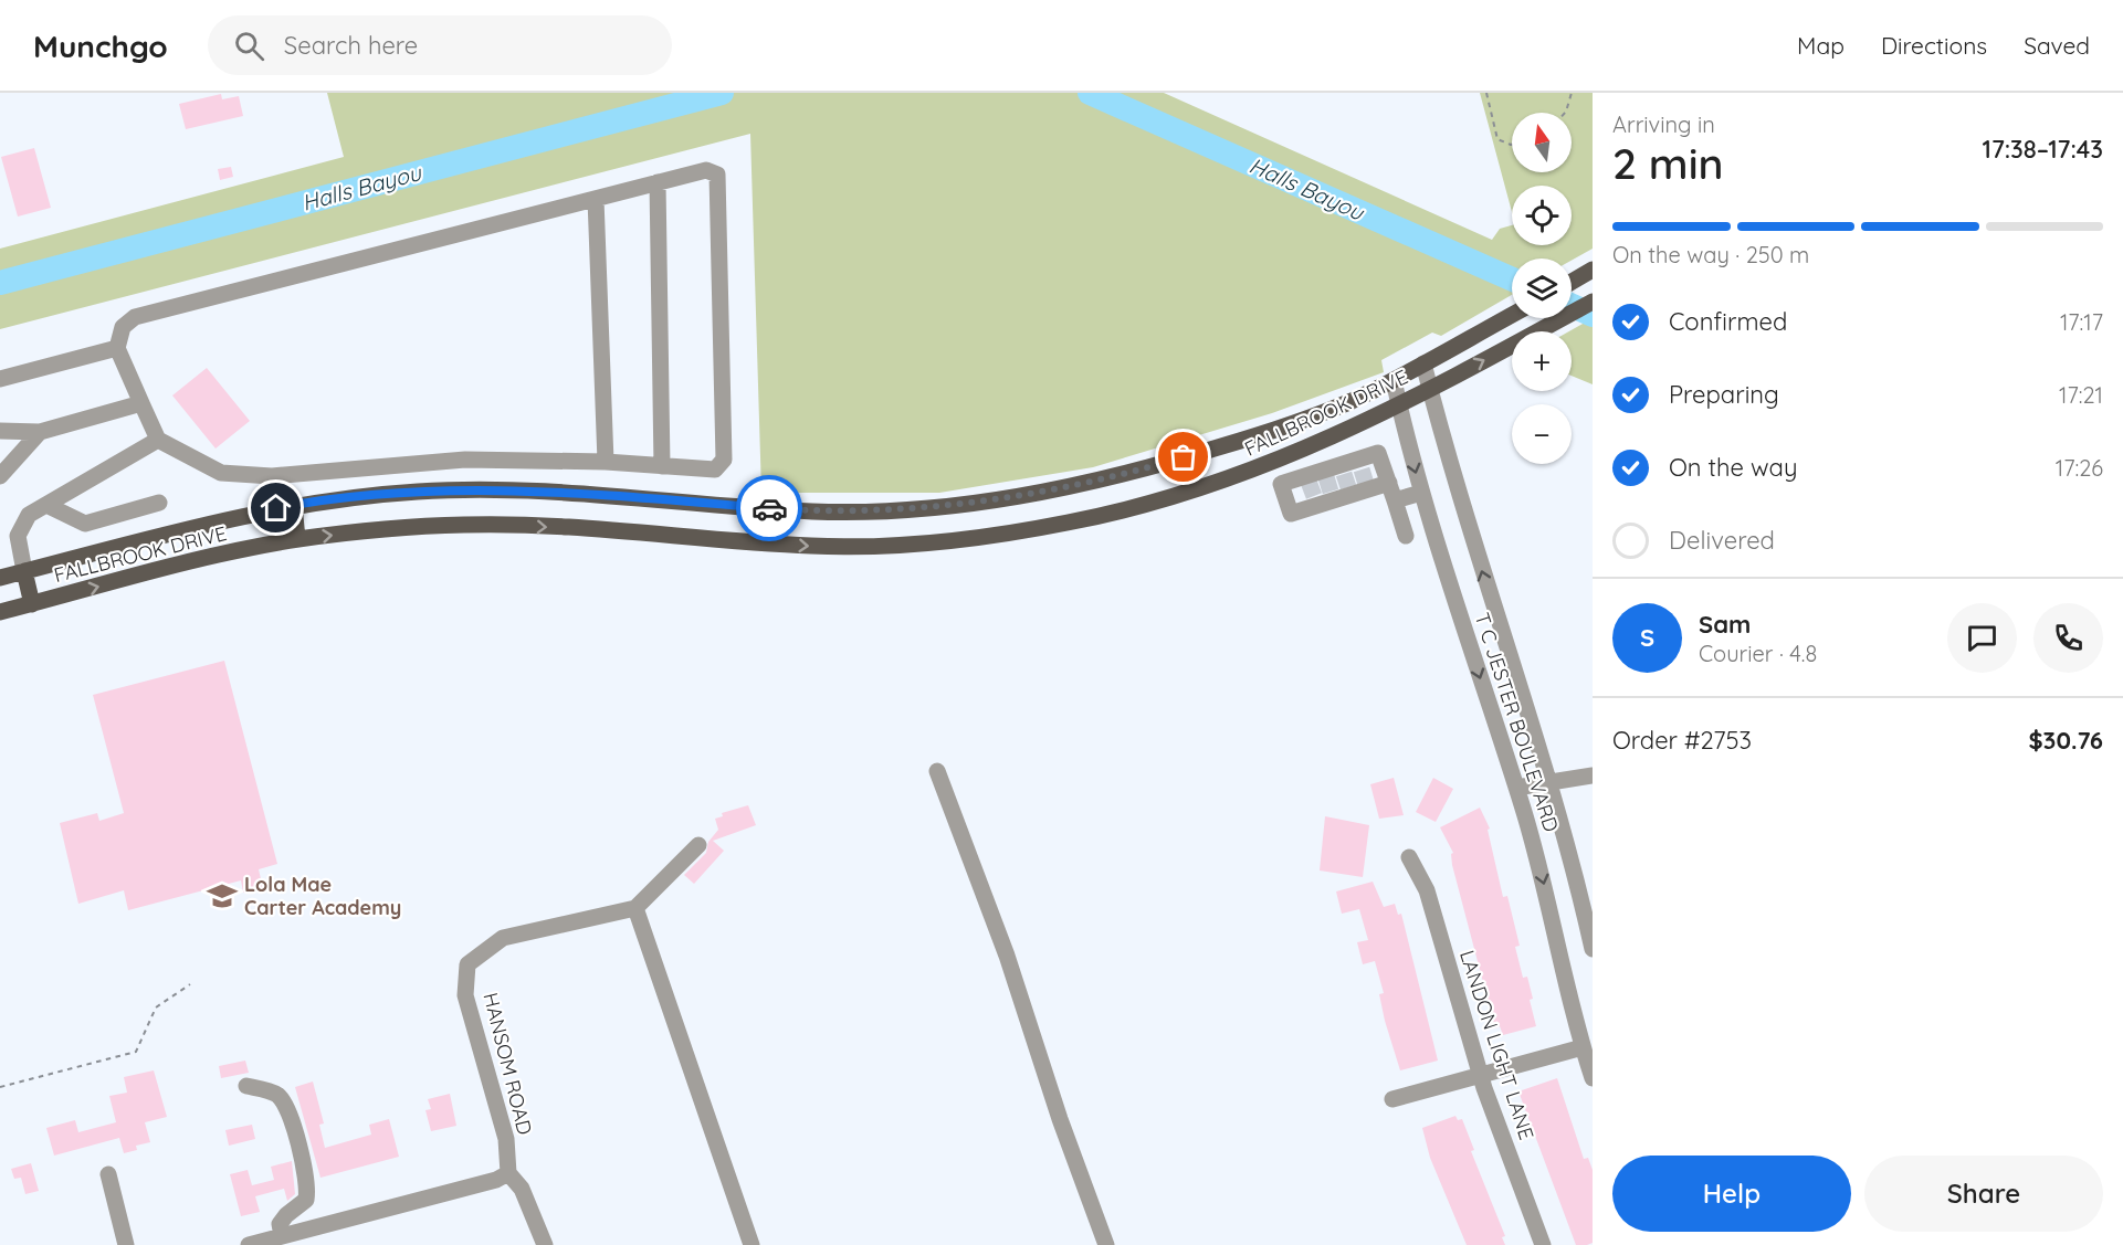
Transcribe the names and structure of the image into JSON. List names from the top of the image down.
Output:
{
  "streets": {
    "main road": ["FALLBROOK DRIVE"],
    "street": ["T C JESTER BOULEVARD", "LANDON LIGHT LANE", "HANSOM ROAD"]
  },
  "crossings": [
    ["FALLBROOK DRIVE", "T C JESTER BOULEVARD"]
  ],
  "water": ["Halls Bayou"],
  "places": {
    "school or university": ["Lola Mae Carter Academy"]
  },
  "north": "top",
  "page": {
    "header": "Munchgo",
    "search": "Search here",
    "nav": ["Map", "Directions", "Saved"],
    "heading": ["2 min", "Arriving in", "17:38–17:43"],
    "panel": [
      "Sam",
      "Courier · 4.8",
      "Order #2753",
      "$30.76"
    ],
    "map_buttons": ["+", "−"],
    "bar": "On the way · 250 m",
    "list": [
      ["Confirmed", "17:17"],
      ["Preparing", "17:21"],
      ["On the way", "17:26"],
      "Delivered"
    ],
    "round": "S",
    "buttons": ["Help", "Share"]
  }
}
